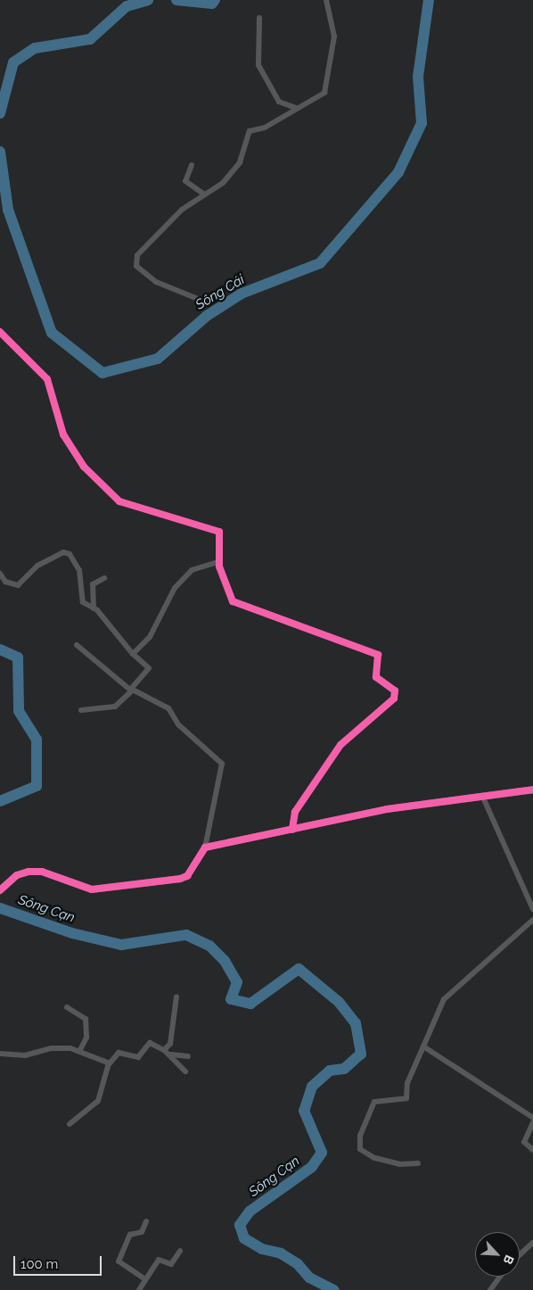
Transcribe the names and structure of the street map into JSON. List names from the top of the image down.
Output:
{
  "water": ["Sông Cái", "Sông Cạn"],
  "scale_bar": "100 m",
  "north": "bottom right"
}
